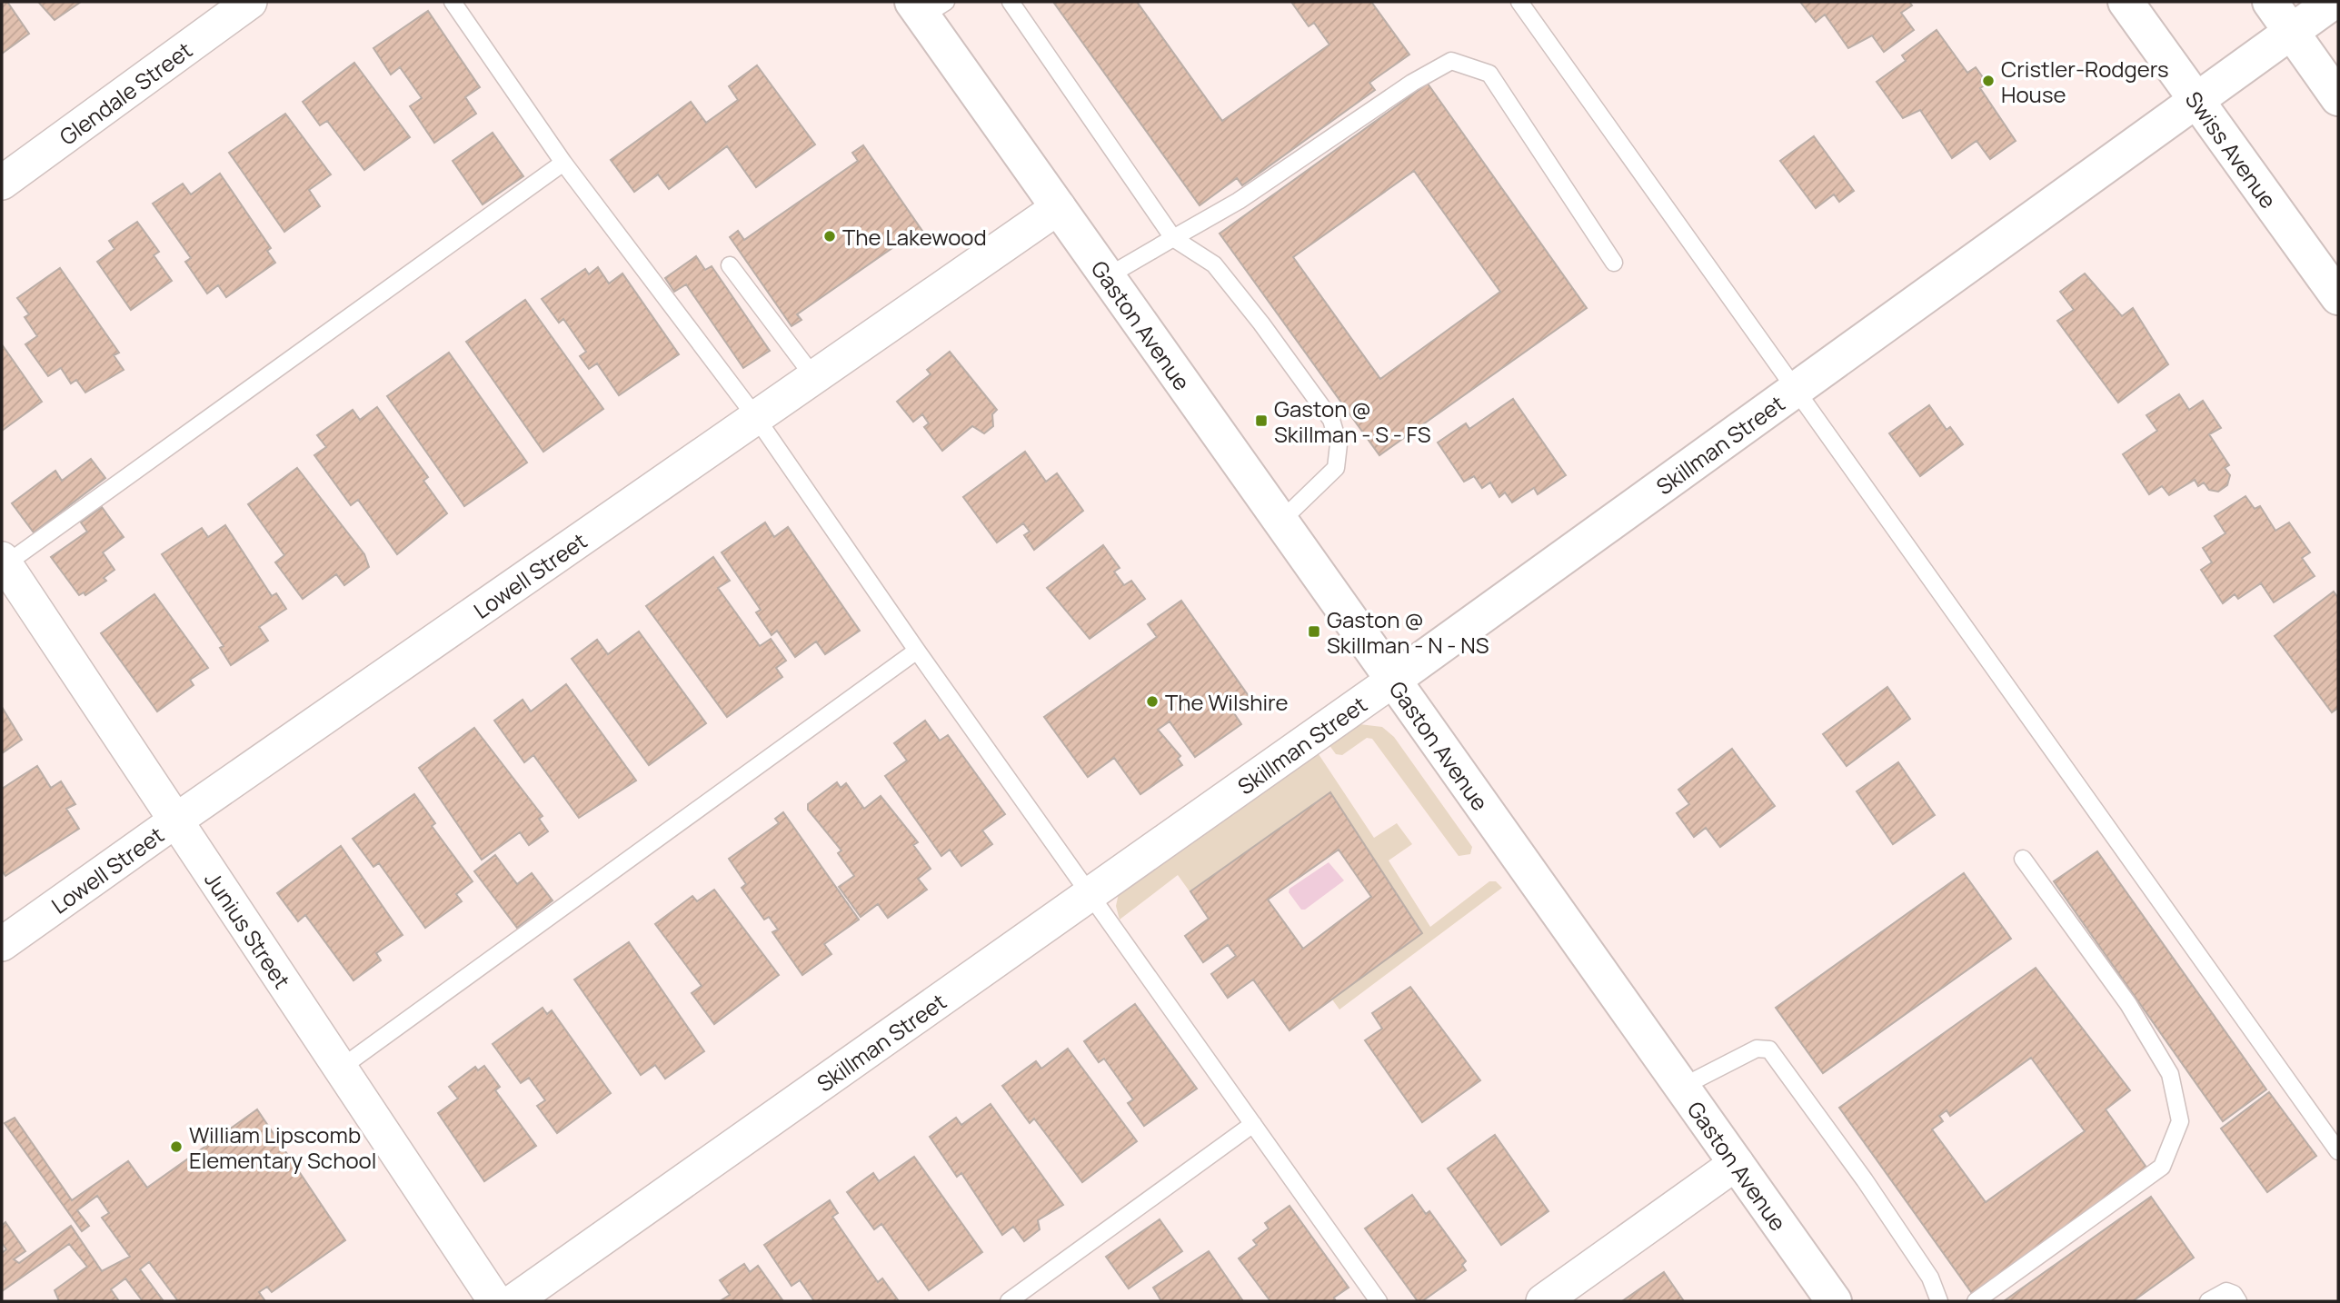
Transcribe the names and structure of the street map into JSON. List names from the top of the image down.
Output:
{
  "streets": {
    "street": [
      "Glendale Street",
      "Swiss Avenue",
      "Gaston Avenue",
      "Skillman Street",
      "Lowell Street",
      "Junius Street"
    ]
  },
  "crossings": [
    ["Swiss Avenue", "Skillman Street"],
    ["Gaston Avenue", "Skillman Street"],
    ["Gaston Avenue", "Lowell Street"],
    ["Lowell Street", "Junius Street"]
  ],
  "places": {
    "other": [
      "Cristler-Rodgers House",
      "The Lakewood",
      "The Wilshire",
      "William Lipscomb Elementary School"
    ],
    "transit": ["Gaston @ Skillman - S - FS", "Gaston @ Skillman - N - NS"]
  }
}
